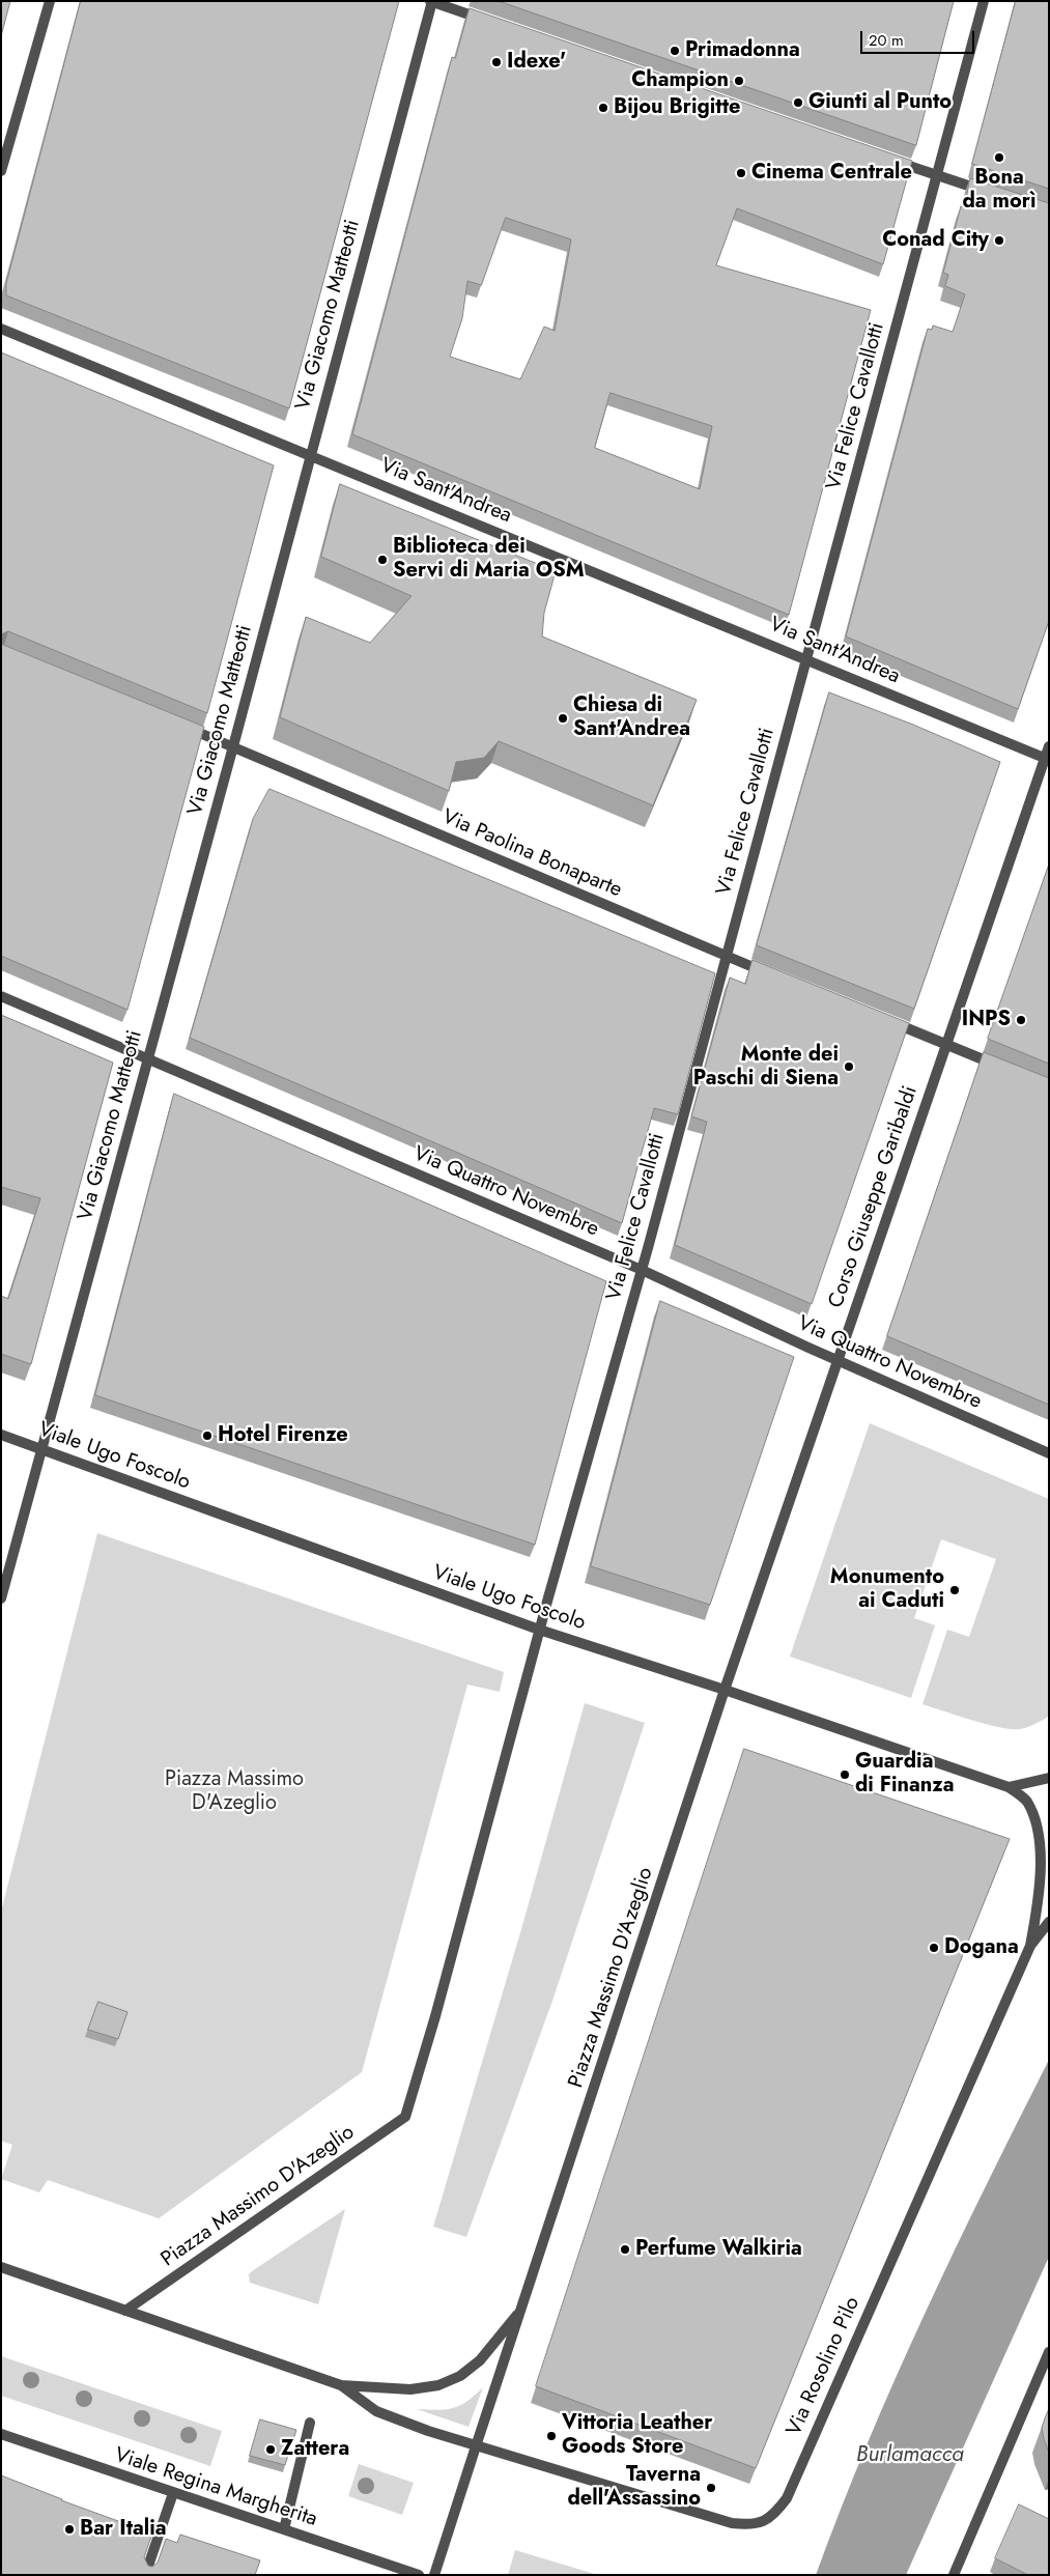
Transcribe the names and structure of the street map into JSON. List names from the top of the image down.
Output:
{
  "streets": {
    "street": [
      "Via Giacomo Matteotti",
      "Via Felice Cavallotti",
      "Via Sant'Andrea",
      "Via Paolina Bonaparte",
      "Via Quattro Novembre",
      "Corso Giuseppe Garibaldi",
      "Viale Ugo Foscolo",
      "Piazza Massimo D'Azeglio",
      "Via Rosolino Pilo",
      "Viale Regina Margherita"
    ]
  },
  "crossings": [
    ["Via Giacomo Matteotti", "Via Sant'Andrea"],
    ["Via Giacomo Matteotti", "Via Paolina Bonaparte"],
    ["Via Giacomo Matteotti", "Via Quattro Novembre"],
    ["Via Giacomo Matteotti", "Viale Ugo Foscolo"],
    ["Via Felice Cavallotti", "Via Sant'Andrea"],
    ["Via Felice Cavallotti", "Via Paolina Bonaparte"],
    ["Via Felice Cavallotti", "Via Quattro Novembre"],
    ["Via Felice Cavallotti", "Viale Ugo Foscolo"],
    ["Via Felice Cavallotti", "Piazza Massimo D'Azeglio"],
    ["Via Sant'Andrea", "Corso Giuseppe Garibaldi"],
    ["Via Quattro Novembre", "Corso Giuseppe Garibaldi"],
    ["Corso Giuseppe Garibaldi", "Viale Ugo Foscolo"],
    ["Corso Giuseppe Garibaldi", "Piazza Massimo D'Azeglio"],
    ["Viale Ugo Foscolo", "Piazza Massimo D'Azeglio"],
    ["Viale Ugo Foscolo", "Via Rosolino Pilo"],
    ["Piazza Massimo D'Azeglio", "Via Rosolino Pilo"]
  ],
  "water": ["Burlamacca"],
  "parks": ["Piazza Massimo D'Azeglio"],
  "places": [
    "Primadonna",
    "Idexe'",
    "Champion",
    "Giunti al Punto",
    "Bijou Brigitte",
    "Bona da morì",
    "Cinema Centrale",
    "Conad City",
    "Biblioteca dei Servi di Maria OSM",
    "Chiesa di Sant'Andrea",
    "INPS",
    "Monte dei Paschi di Siena",
    "Hotel Firenze",
    "Monumento ai Caduti",
    "Guardia di Finanza",
    "Dogana",
    "Perfume Walkiria",
    "Vittoria Leather Goods Store",
    "Zattera",
    "Taverna dell'Assassino",
    "Bar Italia"
  ],
  "scale_bar": "20 m"
}
